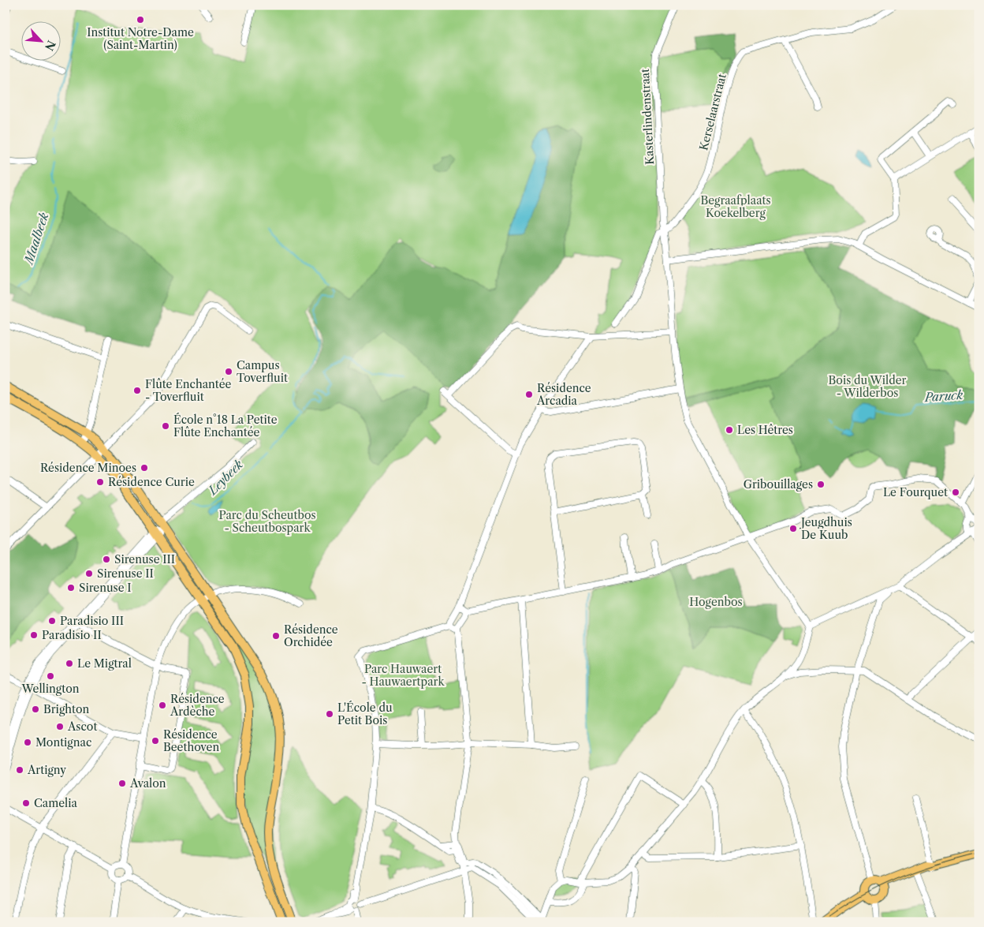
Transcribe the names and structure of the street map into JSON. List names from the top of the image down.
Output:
{
  "streets": {
    "street": ["Kerselaarstraat", "Kasterlindenstraat"]
  },
  "crossings": [
    ["Kerselaarstraat", "Kasterlindenstraat"]
  ],
  "water": ["Maalbeek", "Paruck", "Leybeek"],
  "parks": [
    "Begraafplaats Koekelberg",
    "Bois du Wilder - Wilderbos",
    "Parc du Scheutbos - Scheutbospark",
    "Hogenbos",
    "Parc Hauwaert - Hauwaertpark"
  ],
  "places": [
    "Institut Notre-Dame (Saint-Martin)",
    "Campus Toverfluit",
    "Flûte Enchantée - Toverfluit",
    "Résidence Arcadia",
    "École n°18 La Petite Flûte Enchantée",
    "Les Hêtres",
    "Résidence Minoes",
    "Résidence Curie",
    "Gribouillages",
    "Le Fourquet",
    "Jeugdhuis De Kuub",
    "Sirenuse III",
    "Sirenuse II",
    "Sirenuse I",
    "Paradisio III",
    "Paradisio II",
    "Résidence Orchidée",
    "Le Migtral",
    "Wellington",
    "Résidence Ardèche",
    "Brighton",
    "L'École du Petit Bois",
    "Ascot",
    "Résidence Beethoven",
    "Montignac",
    "Artigny",
    "Avalon",
    "Camelia"
  ],
  "north": "bottom right"
}
